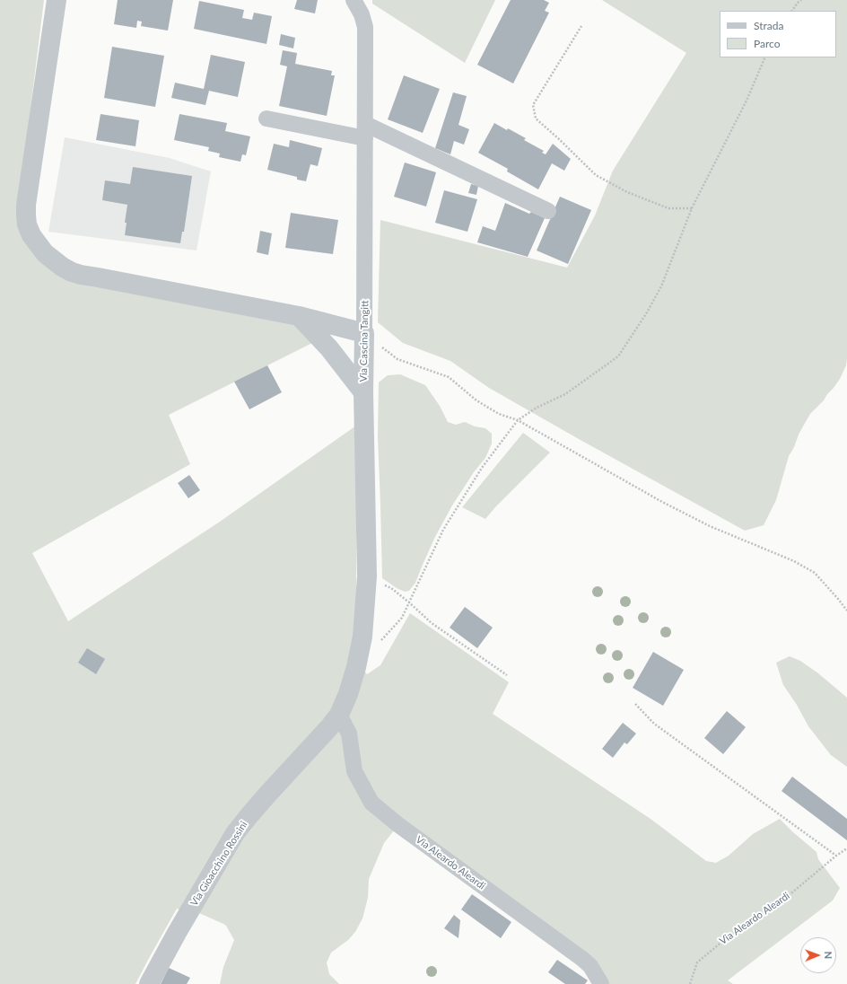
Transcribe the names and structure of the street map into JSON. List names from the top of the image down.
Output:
{
  "streets": {
    "street": ["Via Cascina Tangitt", "Via Aleardo Aleardi", "Via Gioacchino Rossini"]
  },
  "crossings": [
    ["Via Cascina Tangitt", "Via Gioacchino Rossini"],
    ["Via Aleardo Aleardi", "Via Gioacchino Rossini"]
  ],
  "legend": ["Strada", "Parco"],
  "north": "right"
}
